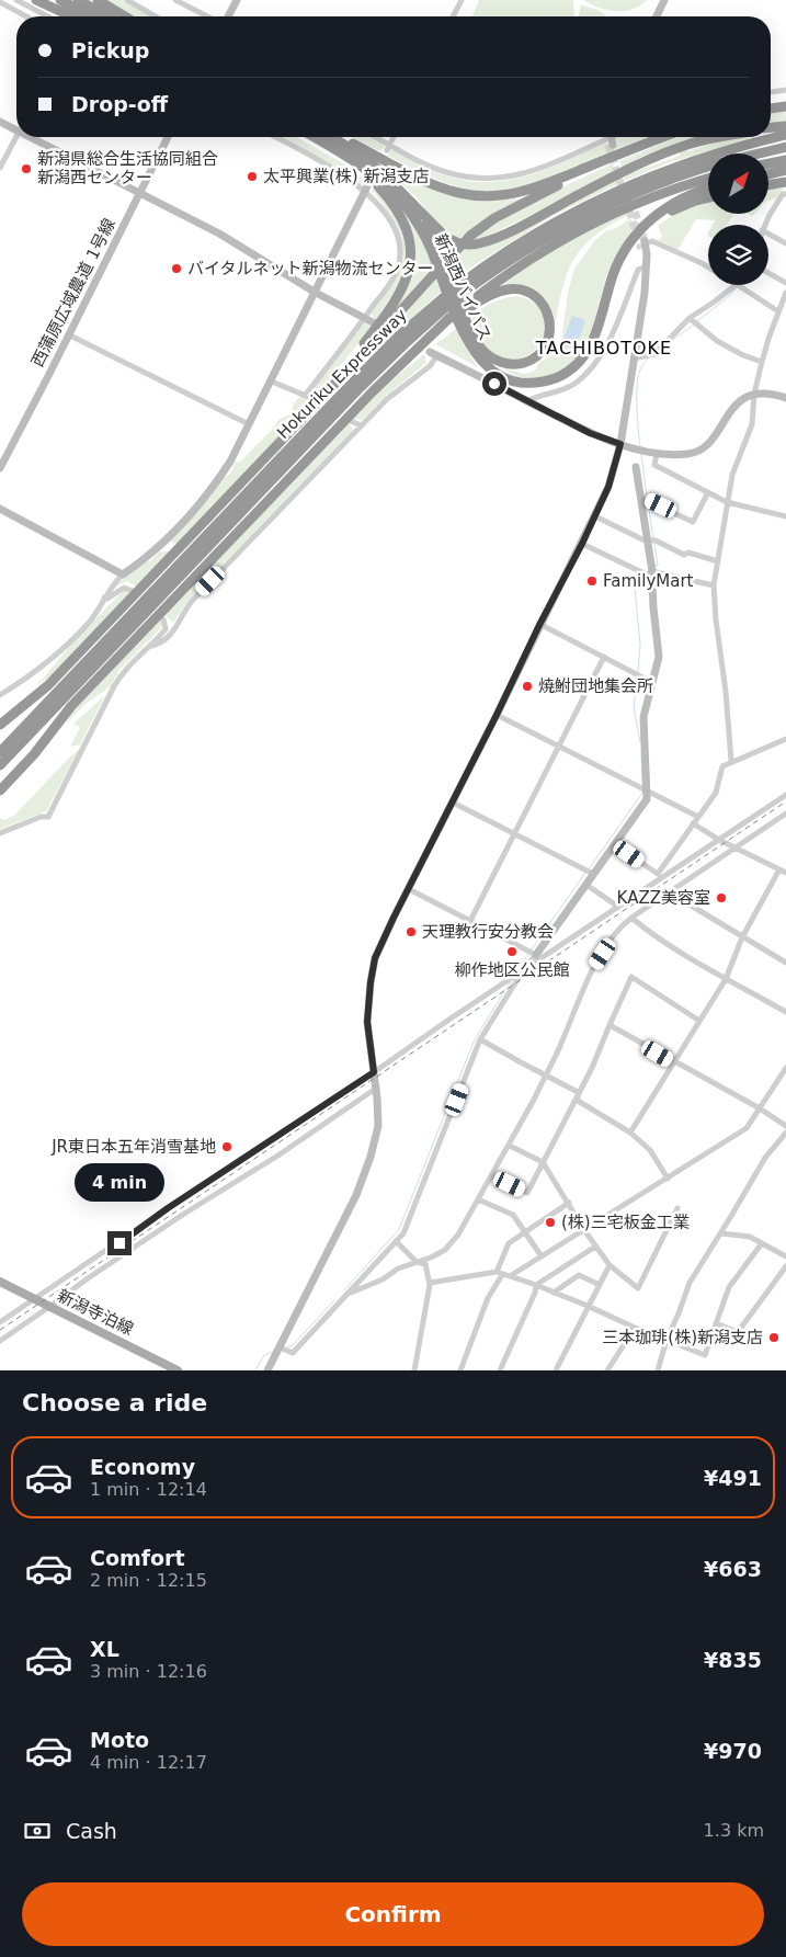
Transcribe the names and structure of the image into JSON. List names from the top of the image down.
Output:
{
  "streets": {
    "highway": ["新潟西バイパス", "Hokuriku Expressway"],
    "main road": ["新潟寺泊線"],
    "street": ["西蒲原広域農道 1号線"]
  },
  "districts": ["TACHIBOTOKE"],
  "places": [
    "新潟県総合生活協同組合 新潟西センター",
    "太平興業(株) 新潟支店",
    "バイタルネット新潟物流センター",
    "FamilyMart",
    "焼鮒団地集会所",
    "KAZZ美容室",
    "天理教行安分教会",
    "柳作地区公民館",
    "JR東日本五年消雪基地",
    "(株)三宅板金工業",
    "三本珈琲(株)新潟支店"
  ],
  "north": "top right",
  "page": {
    "banner": ["Pickup", "Drop-off"],
    "bubble": "4 min",
    "heading": "Choose a ride",
    "list": [
      {
        "name": "Economy",
        "note": "1 min · 12:14",
        "value": "¥491"
      },
      {
        "name": "Comfort",
        "note": "2 min · 12:15",
        "value": "¥663"
      },
      {
        "name": "XL",
        "note": "3 min · 12:16",
        "value": "¥835"
      },
      {
        "name": "Moto",
        "note": "4 min · 12:17",
        "value": "¥970"
      }
    ],
    "pay": ["Cash", "1.3 km"],
    "buttons": "Confirm"
  }
}
